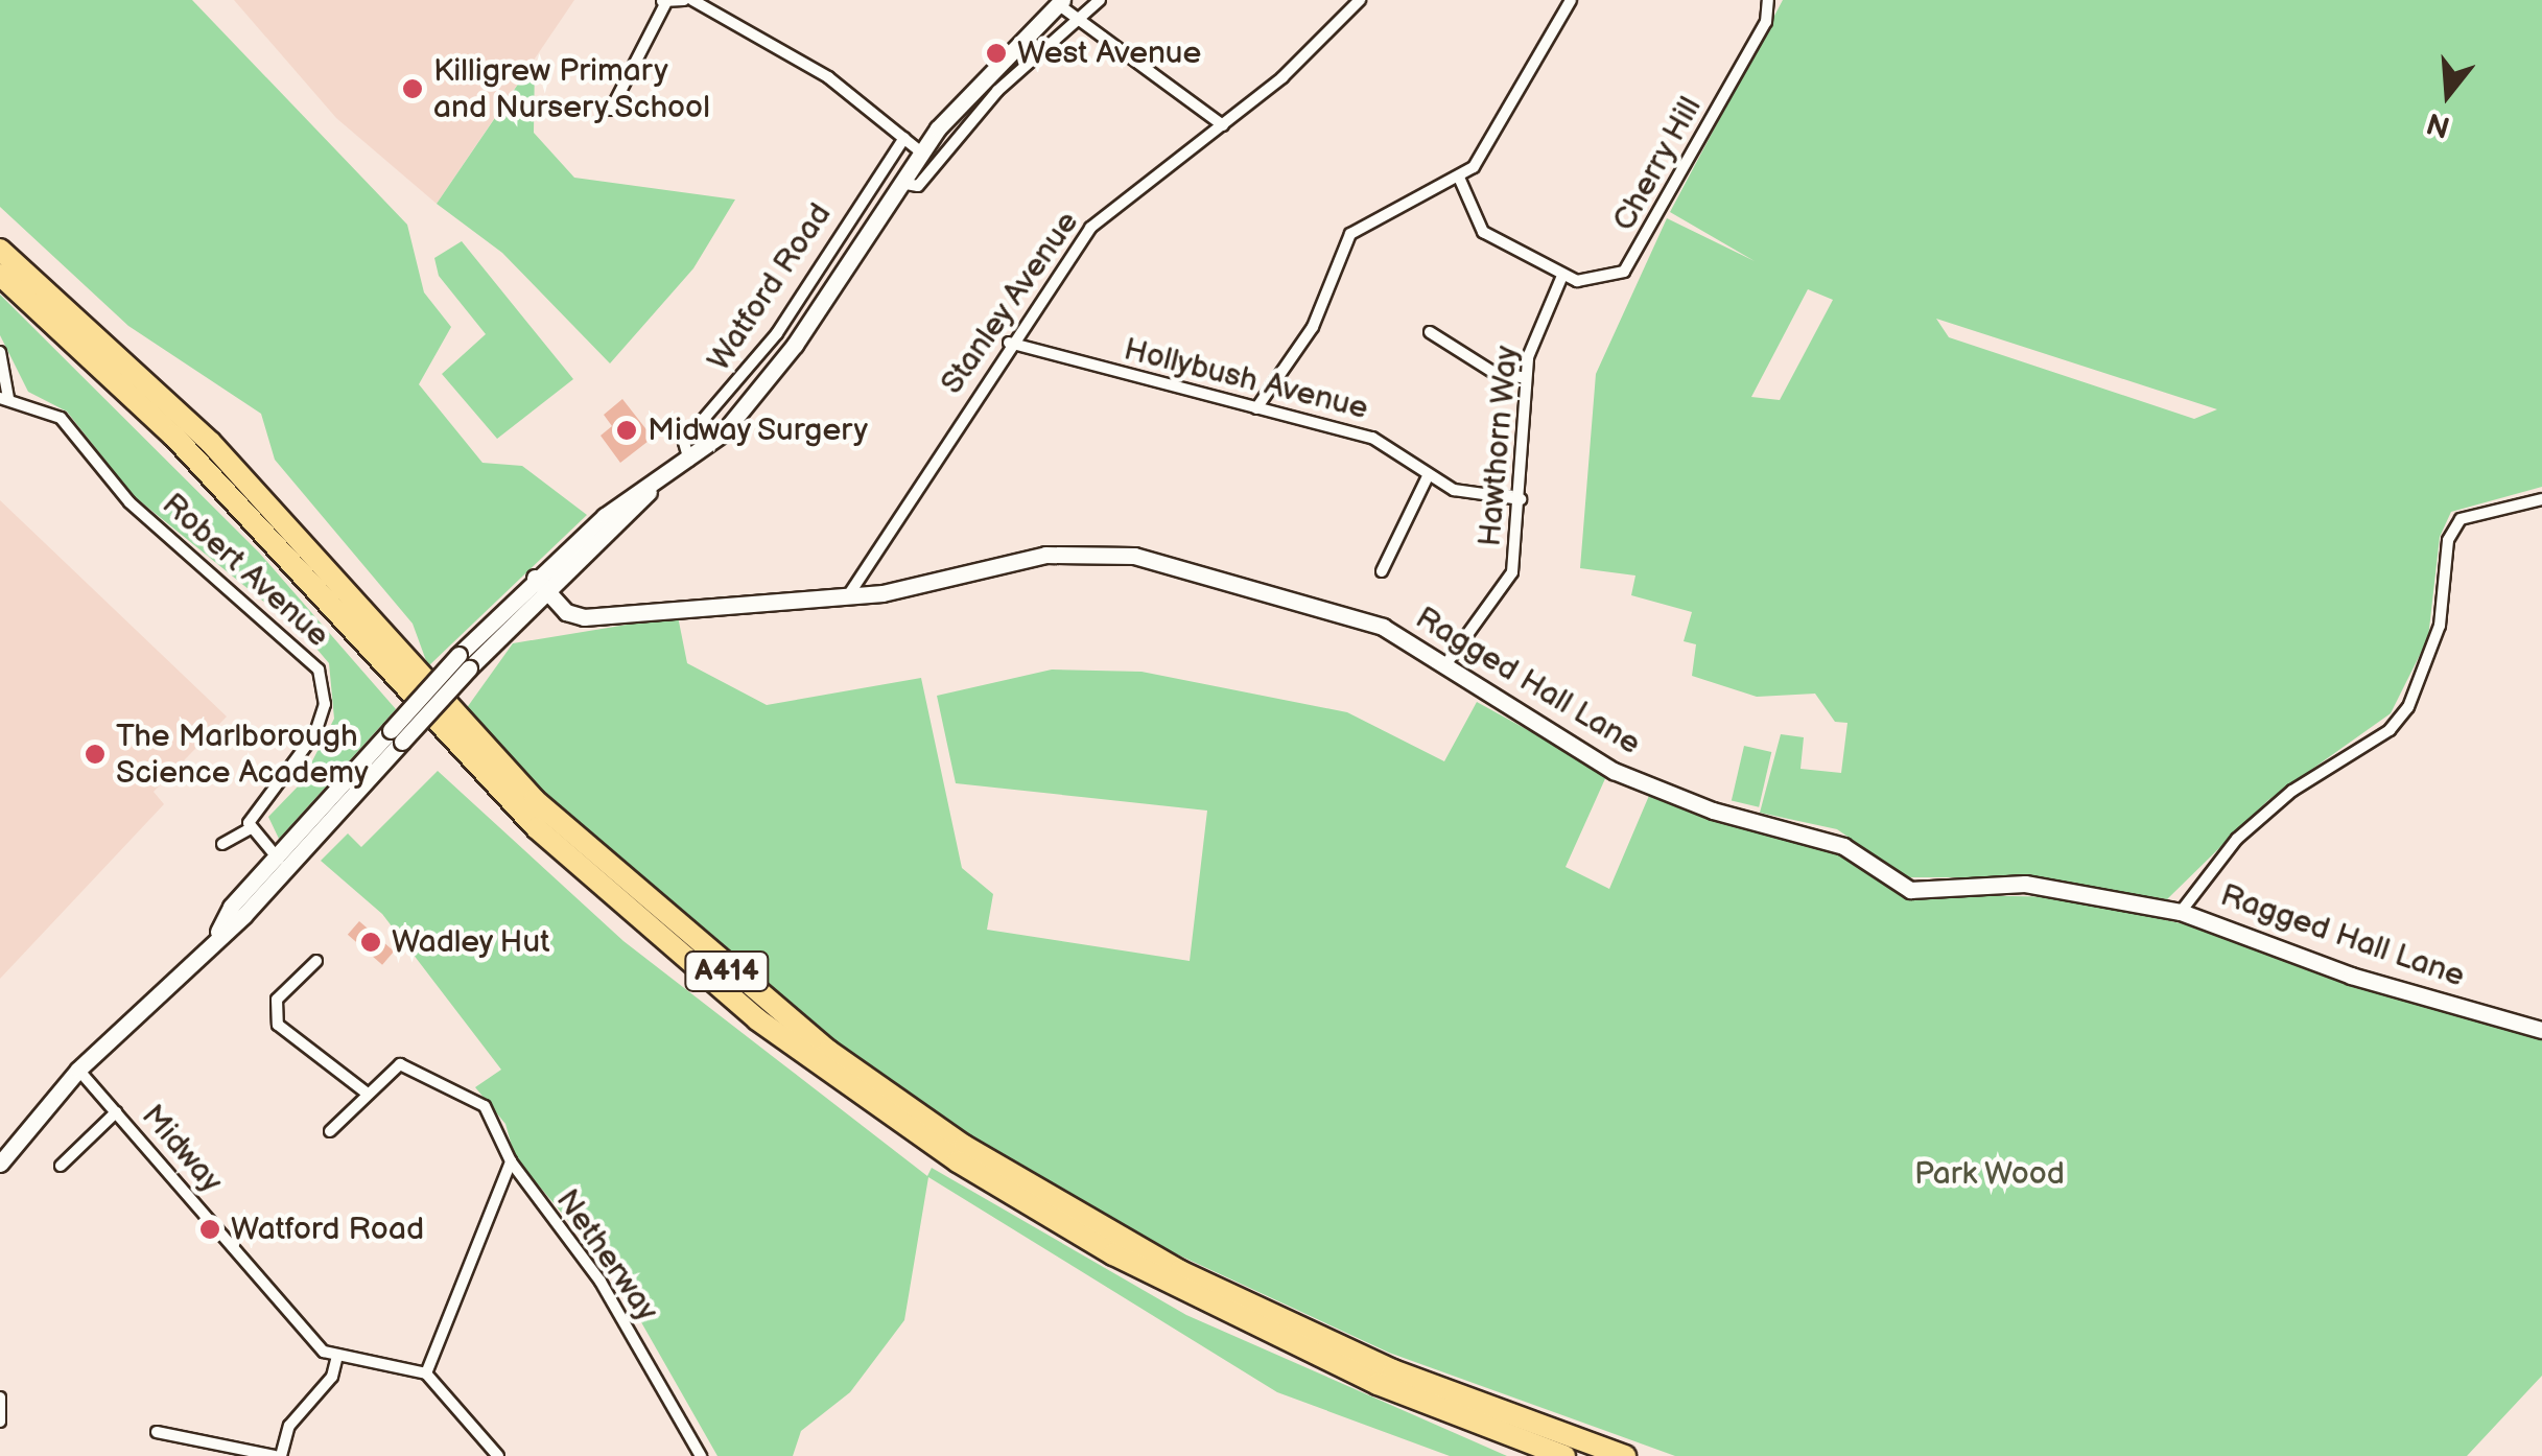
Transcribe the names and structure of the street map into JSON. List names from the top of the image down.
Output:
{
  "streets": {
    "highway": ["A414"],
    "street": [
      "Cherry Hill",
      "Watford Road",
      "Stanley Avenue",
      "Hollybush Avenue",
      "Hawthorn Way",
      "Robert Avenue",
      "Ragged Hall Lane",
      "Midway",
      "Netherway"
    ]
  },
  "crossings": [
    ["Cherry Hill", "Hawthorn Way"],
    ["Watford Road", "Ragged Hall Lane"],
    ["Watford Road", "Midway"],
    ["Stanley Avenue", "Hollybush Avenue"],
    ["Stanley Avenue", "Ragged Hall Lane"],
    ["Hollybush Avenue", "Hawthorn Way"],
    ["Hawthorn Way", "Ragged Hall Lane"]
  ],
  "parks": ["Park Wood"],
  "places": [
    "West Avenue",
    "Killigrew Primary and Nursery School",
    "Midway Surgery",
    "The Marlborough Science Academy",
    "Wadley Hut",
    "Watford Road"
  ],
  "north": "bottom"
}
